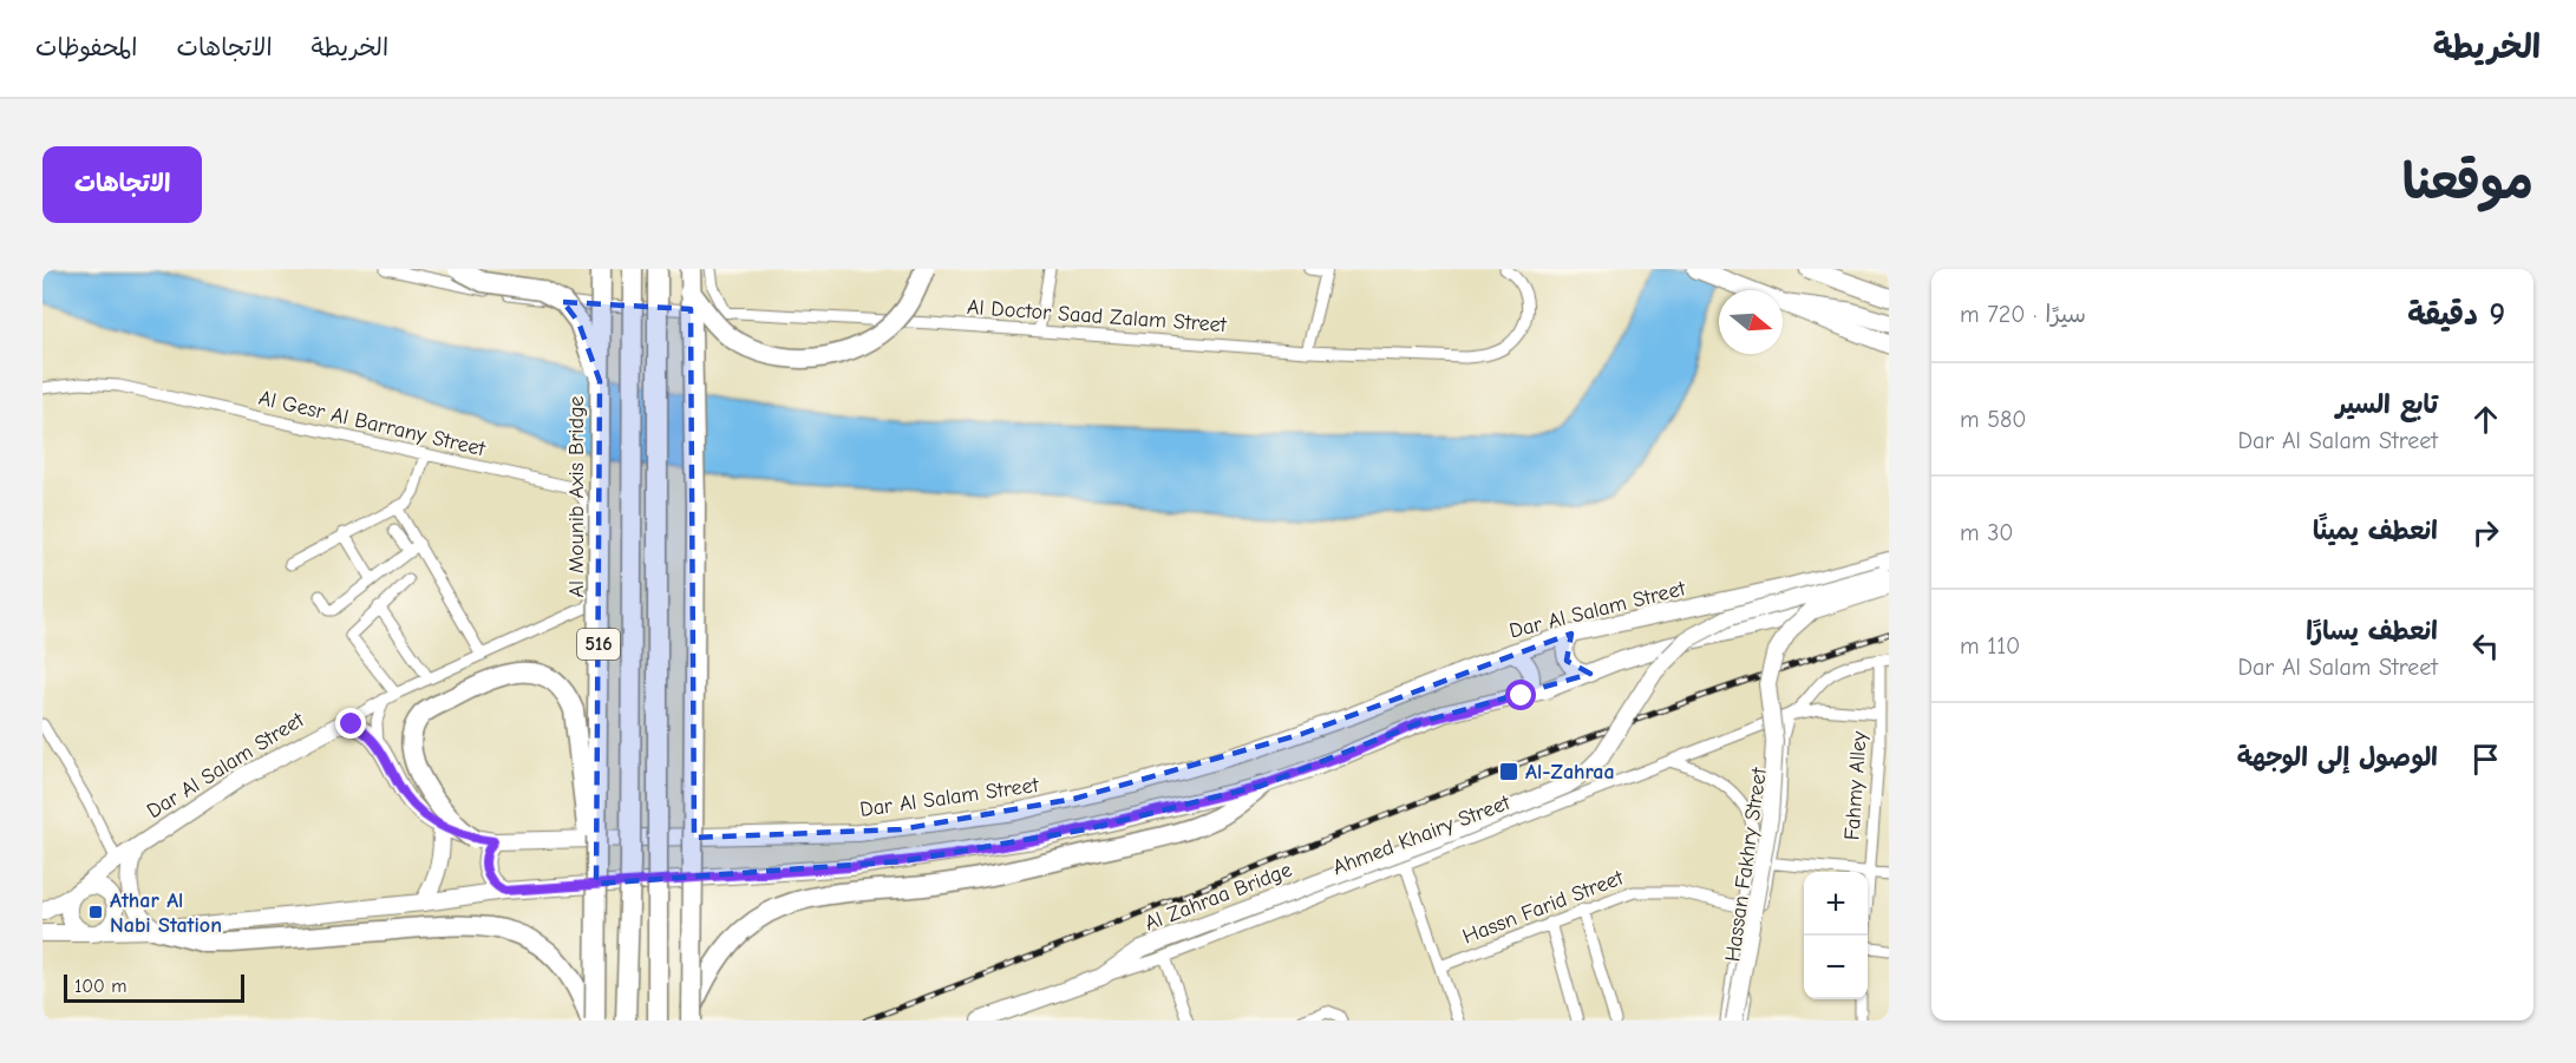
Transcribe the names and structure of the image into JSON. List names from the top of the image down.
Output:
{
  "streets": {
    "highway": ["Al Mounib Axis Bridge", "516"],
    "main road": ["Dar Al Salam Street", "Ahmed Khairy Street", "Al Zahraa Bridge"],
    "street": [
      "Al Doctor Saad Zalam Street",
      "Al Gesr Al Barrany Street",
      "Fahmy Alley",
      "Hassan Fakhry Street",
      "Hassn Farid Street"
    ]
  },
  "crossings": [
    ["Dar Al Salam Street", "Al Zahraa Bridge"],
    ["Fahmy Alley", "Ahmed Khairy Street"],
    ["Ahmed Khairy Street", "Hassan Fakhry Street"],
    ["Ahmed Khairy Street", "Al Zahraa Bridge"],
    ["Hassan Fakhry Street", "Hassn Farid Street"]
  ],
  "places": {
    "transit": ["Al-Zahraa", "Athar Al Nabi Station"]
  },
  "scale_bar": "100 m",
  "north": "right",
  "page": {
    "header": "الخريطة",
    "nav": ["الخريطة", "الاتجاهات", "المحفوظات"],
    "title": "موقعنا",
    "buttons": "الاتجاهات",
    "heading": ["9 دقيقة", "سيرًا · 720 m"],
    "list": [
      ["تابع السير", "Dar Al Salam Street", "580 m"],
      ["انعطف يمينًا", "30 m"],
      ["انعطف يسارًا", "Dar Al Salam Street", "110 m"],
      "الوصول إلى الوجهة"
    ],
    "map_buttons": ["+", "−"],
    "scale": "100 m"
  }
}
